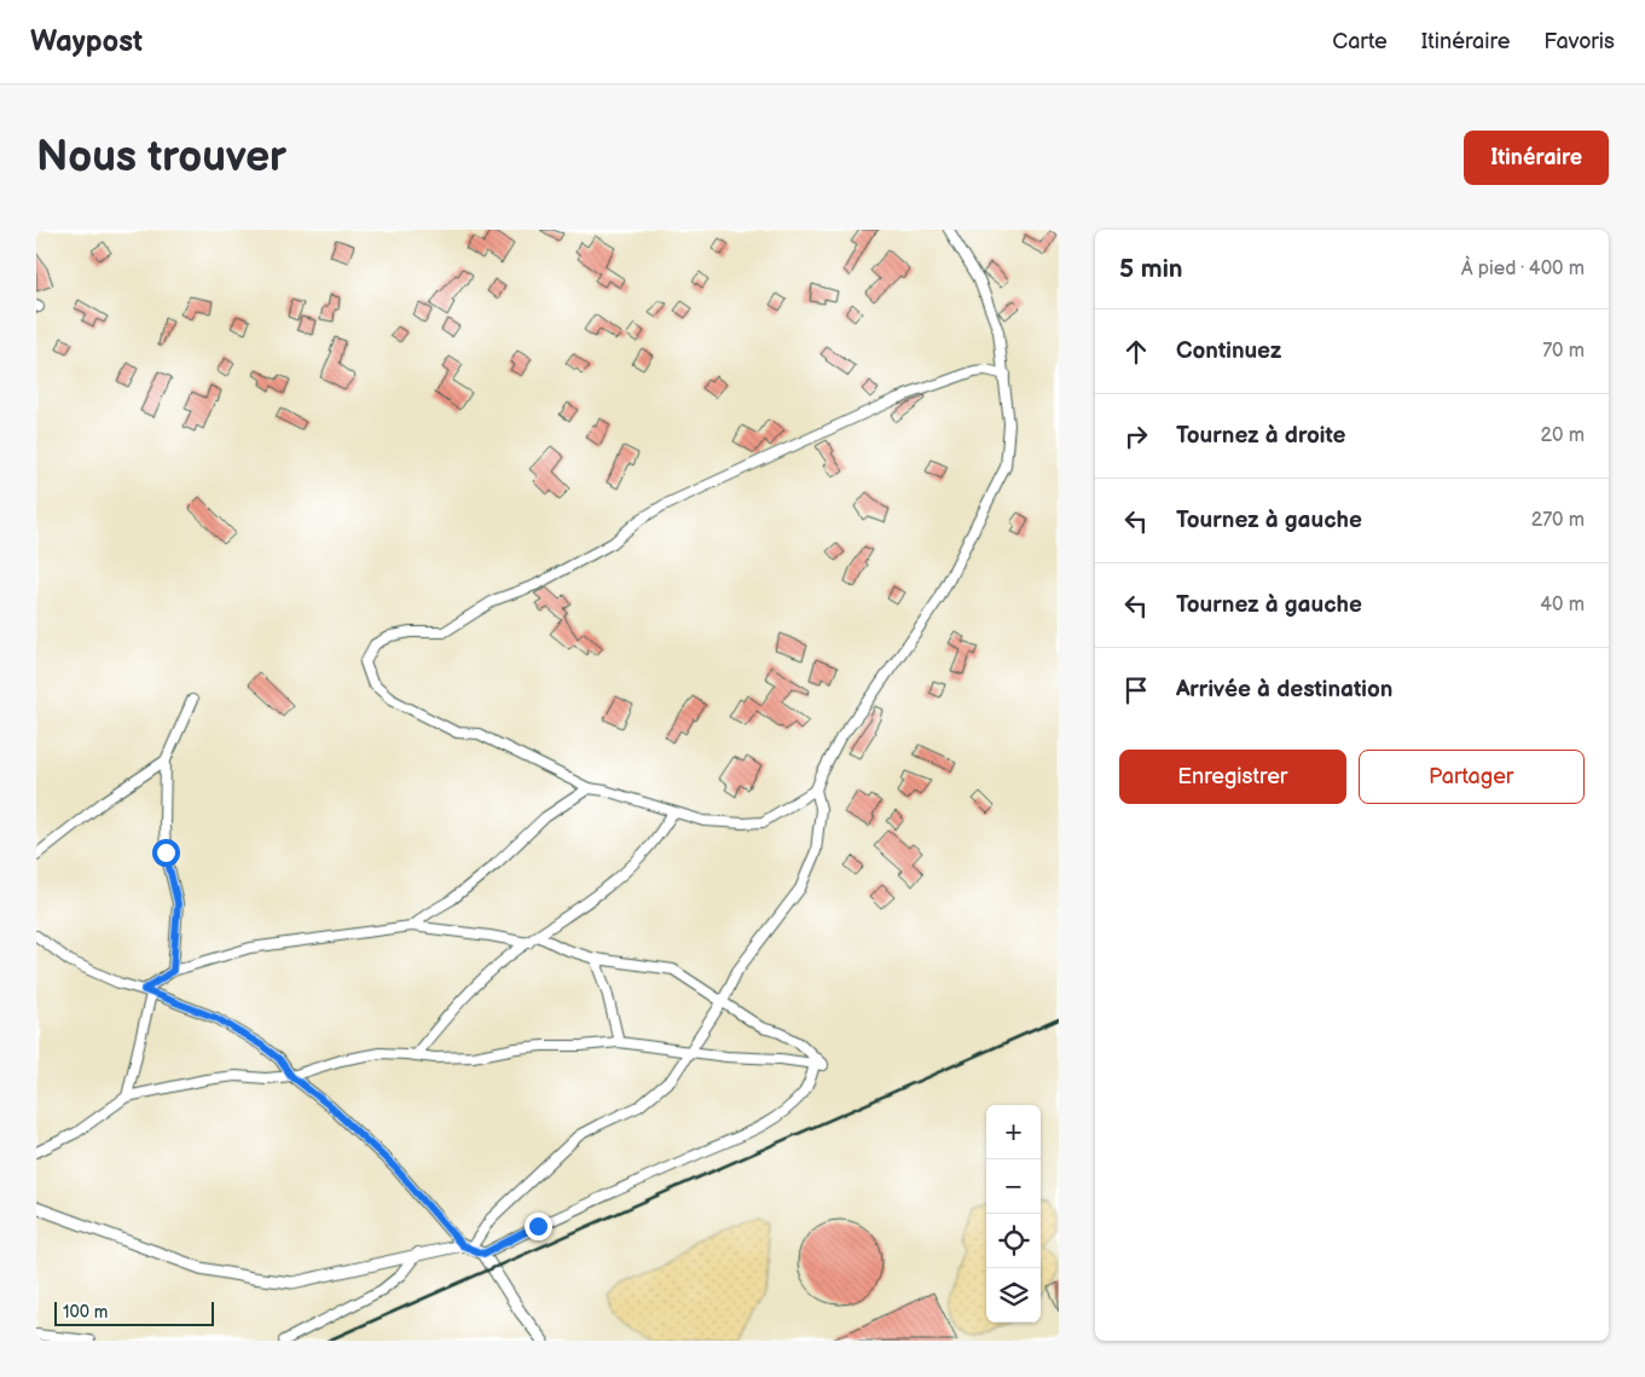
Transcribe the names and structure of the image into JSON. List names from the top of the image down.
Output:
{
  "scale_bar": "100 m",
  "page": {
    "header": "Waypost",
    "nav": ["Carte", "Itinéraire", "Favoris"],
    "buttons": [
      "Itinéraire",
      ["Enregistrer", "Partager"]
    ],
    "title": "Nous trouver",
    "heading": ["5 min", "À pied · 400 m"],
    "list": [
      ["Continuez", "70 m"],
      ["Tournez à droite", "20 m"],
      ["Tournez à gauche", "270 m"],
      ["Tournez à gauche", "40 m"],
      "Arrivée à destination"
    ],
    "map_buttons": ["+", "−"],
    "scale": "100 m"
  }
}
